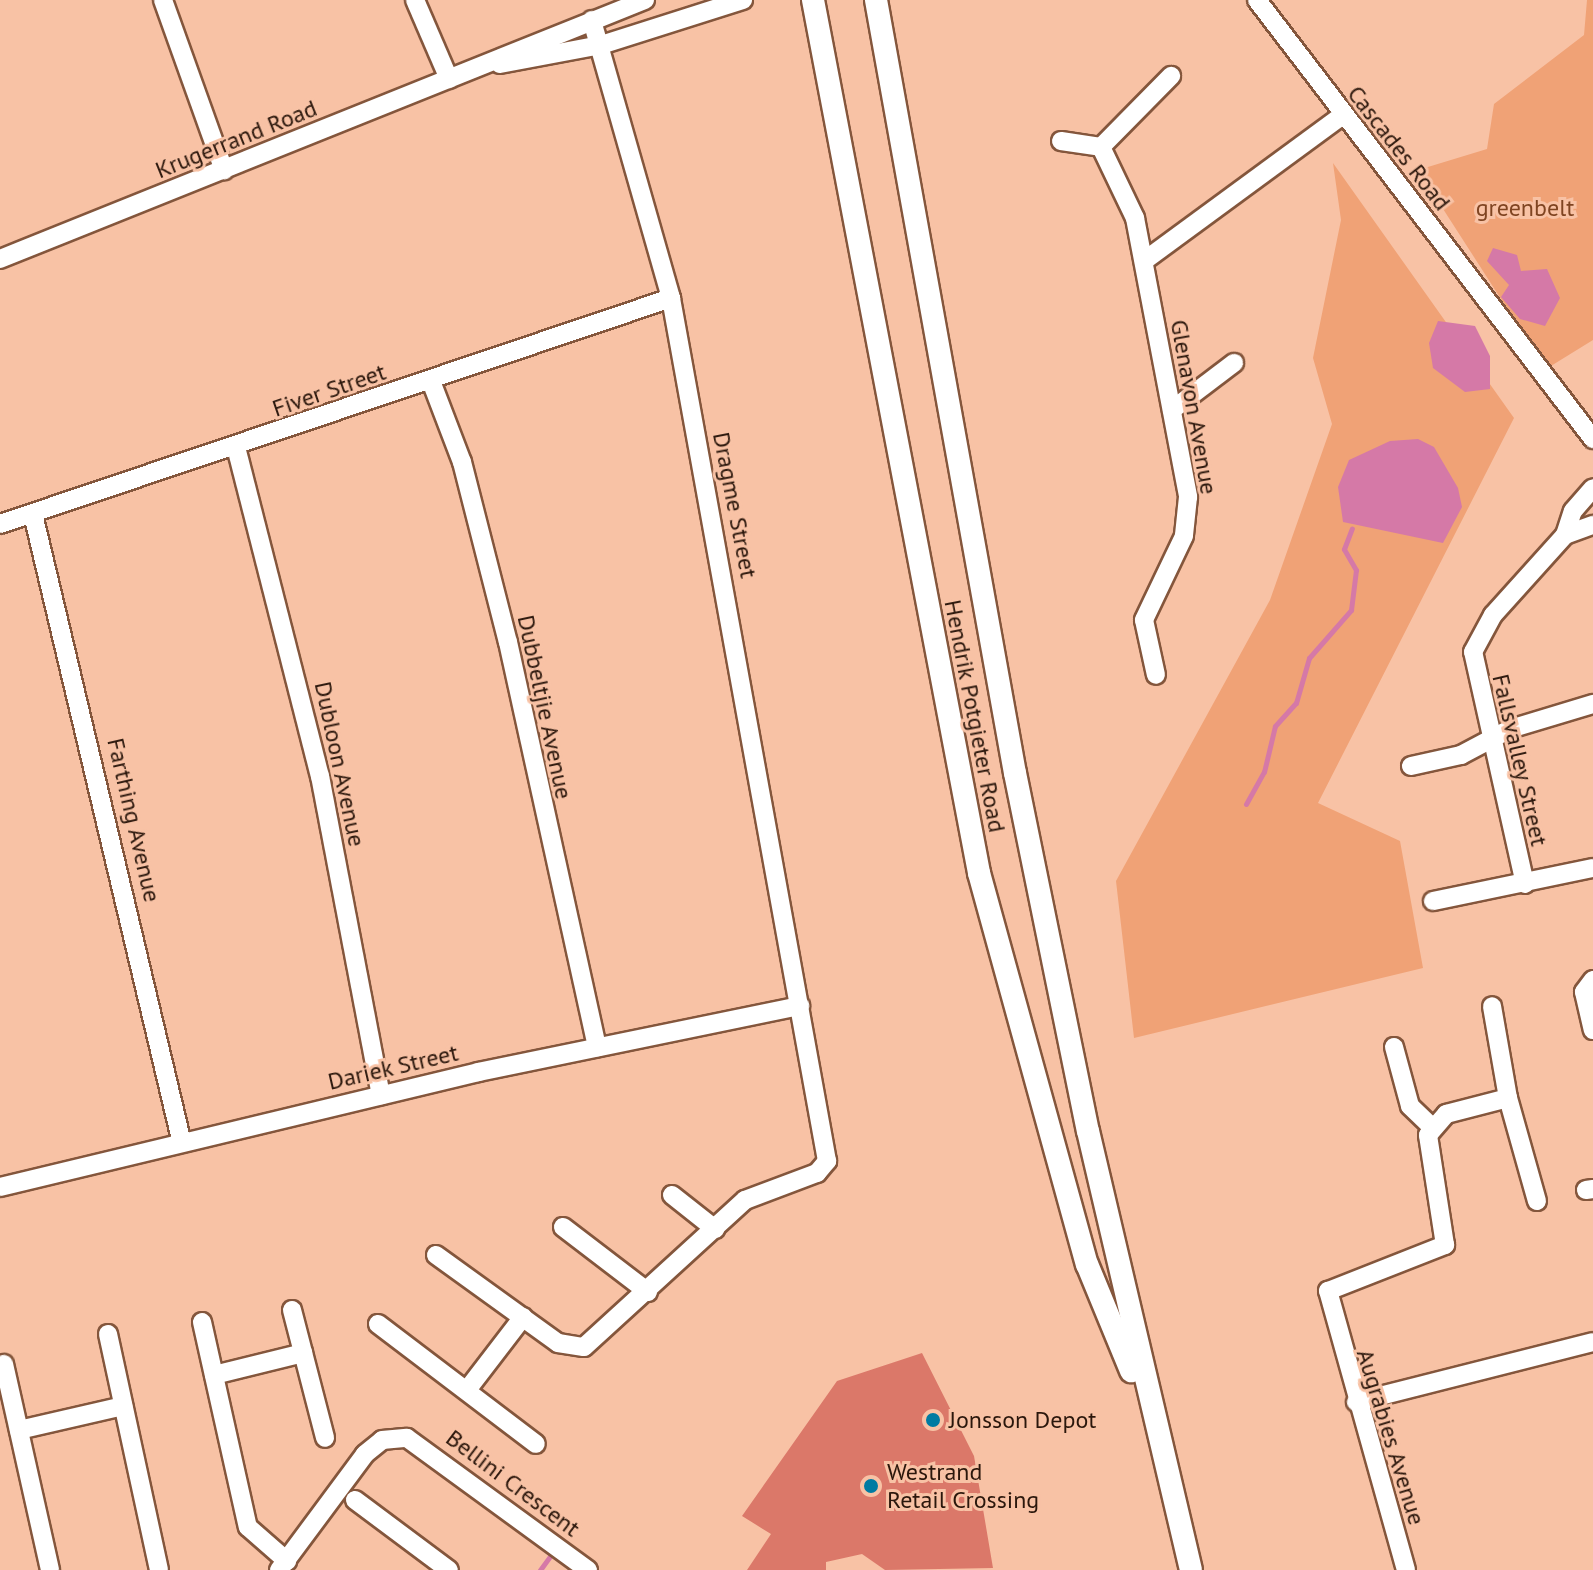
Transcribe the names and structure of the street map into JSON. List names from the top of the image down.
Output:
{
  "streets": {
    "main road": ["Hendrik Potgieter Road"],
    "street": [
      "Krugerrand Road",
      "Cascades Road",
      "Fiver Street",
      "Glenavon Avenue",
      "Dragme Street",
      "Dubbeltjie Avenue",
      "Fallsvalley Street",
      "Dubloon Avenue",
      "Farthing Avenue",
      "Dariek Street",
      "Augrabies Avenue",
      "Bellini Crescent"
    ]
  },
  "crossings": [
    ["Krugerrand Road", "Dragme Street"],
    ["Fiver Street", "Dragme Street"],
    ["Fiver Street", "Dubbeltjie Avenue"],
    ["Fiver Street", "Dubloon Avenue"],
    ["Fiver Street", "Farthing Avenue"],
    ["Dragme Street", "Dariek Street"],
    ["Dubbeltjie Avenue", "Dariek Street"],
    ["Dubloon Avenue", "Dariek Street"],
    ["Farthing Avenue", "Dariek Street"]
  ],
  "parks": ["greenbelt"],
  "places": ["Jonsson Depot", "Westrand Retail Crossing"]
}
